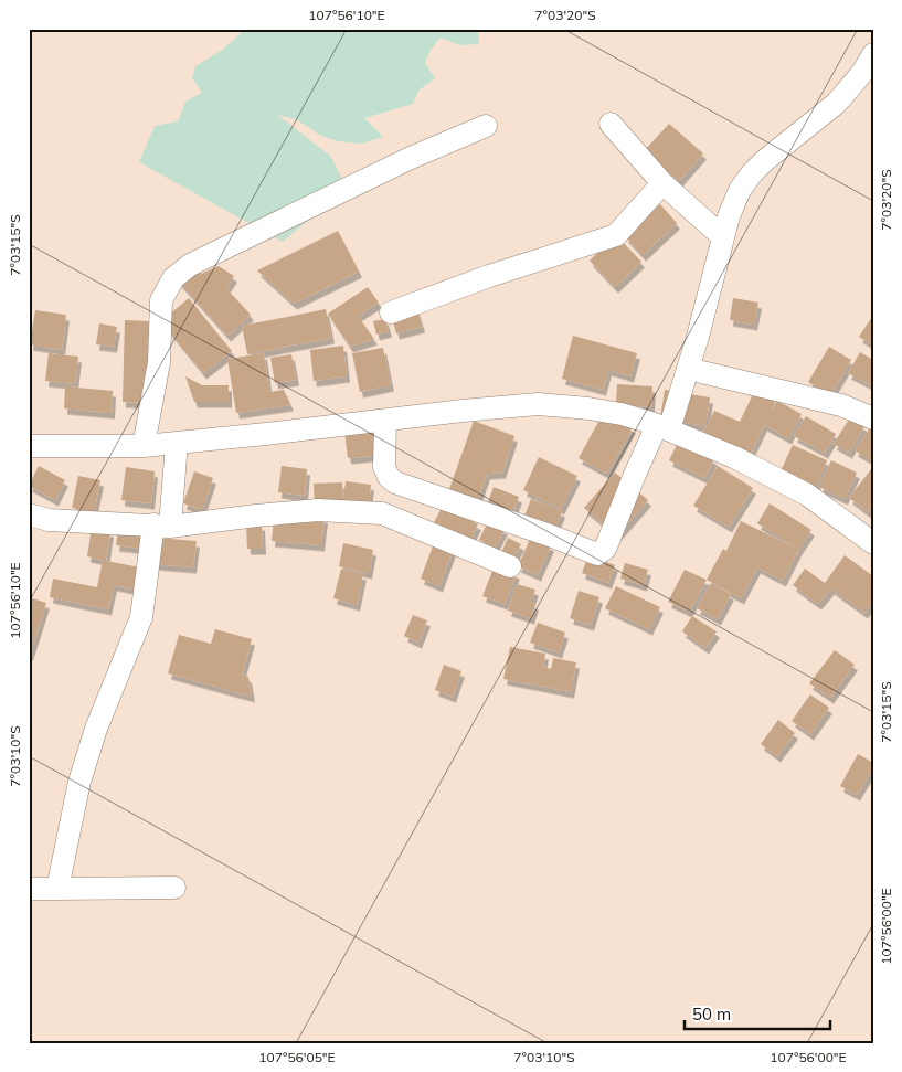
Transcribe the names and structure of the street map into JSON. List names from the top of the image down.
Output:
{
  "scale_bar": "50 m",
  "coordinates": [
    "107°56'10\"E",
    "7°03'20\"S",
    "7°03'15\"S",
    "7°03'10\"S",
    "107°56'00\"E",
    "107°56'05\"E"
  ]
}
